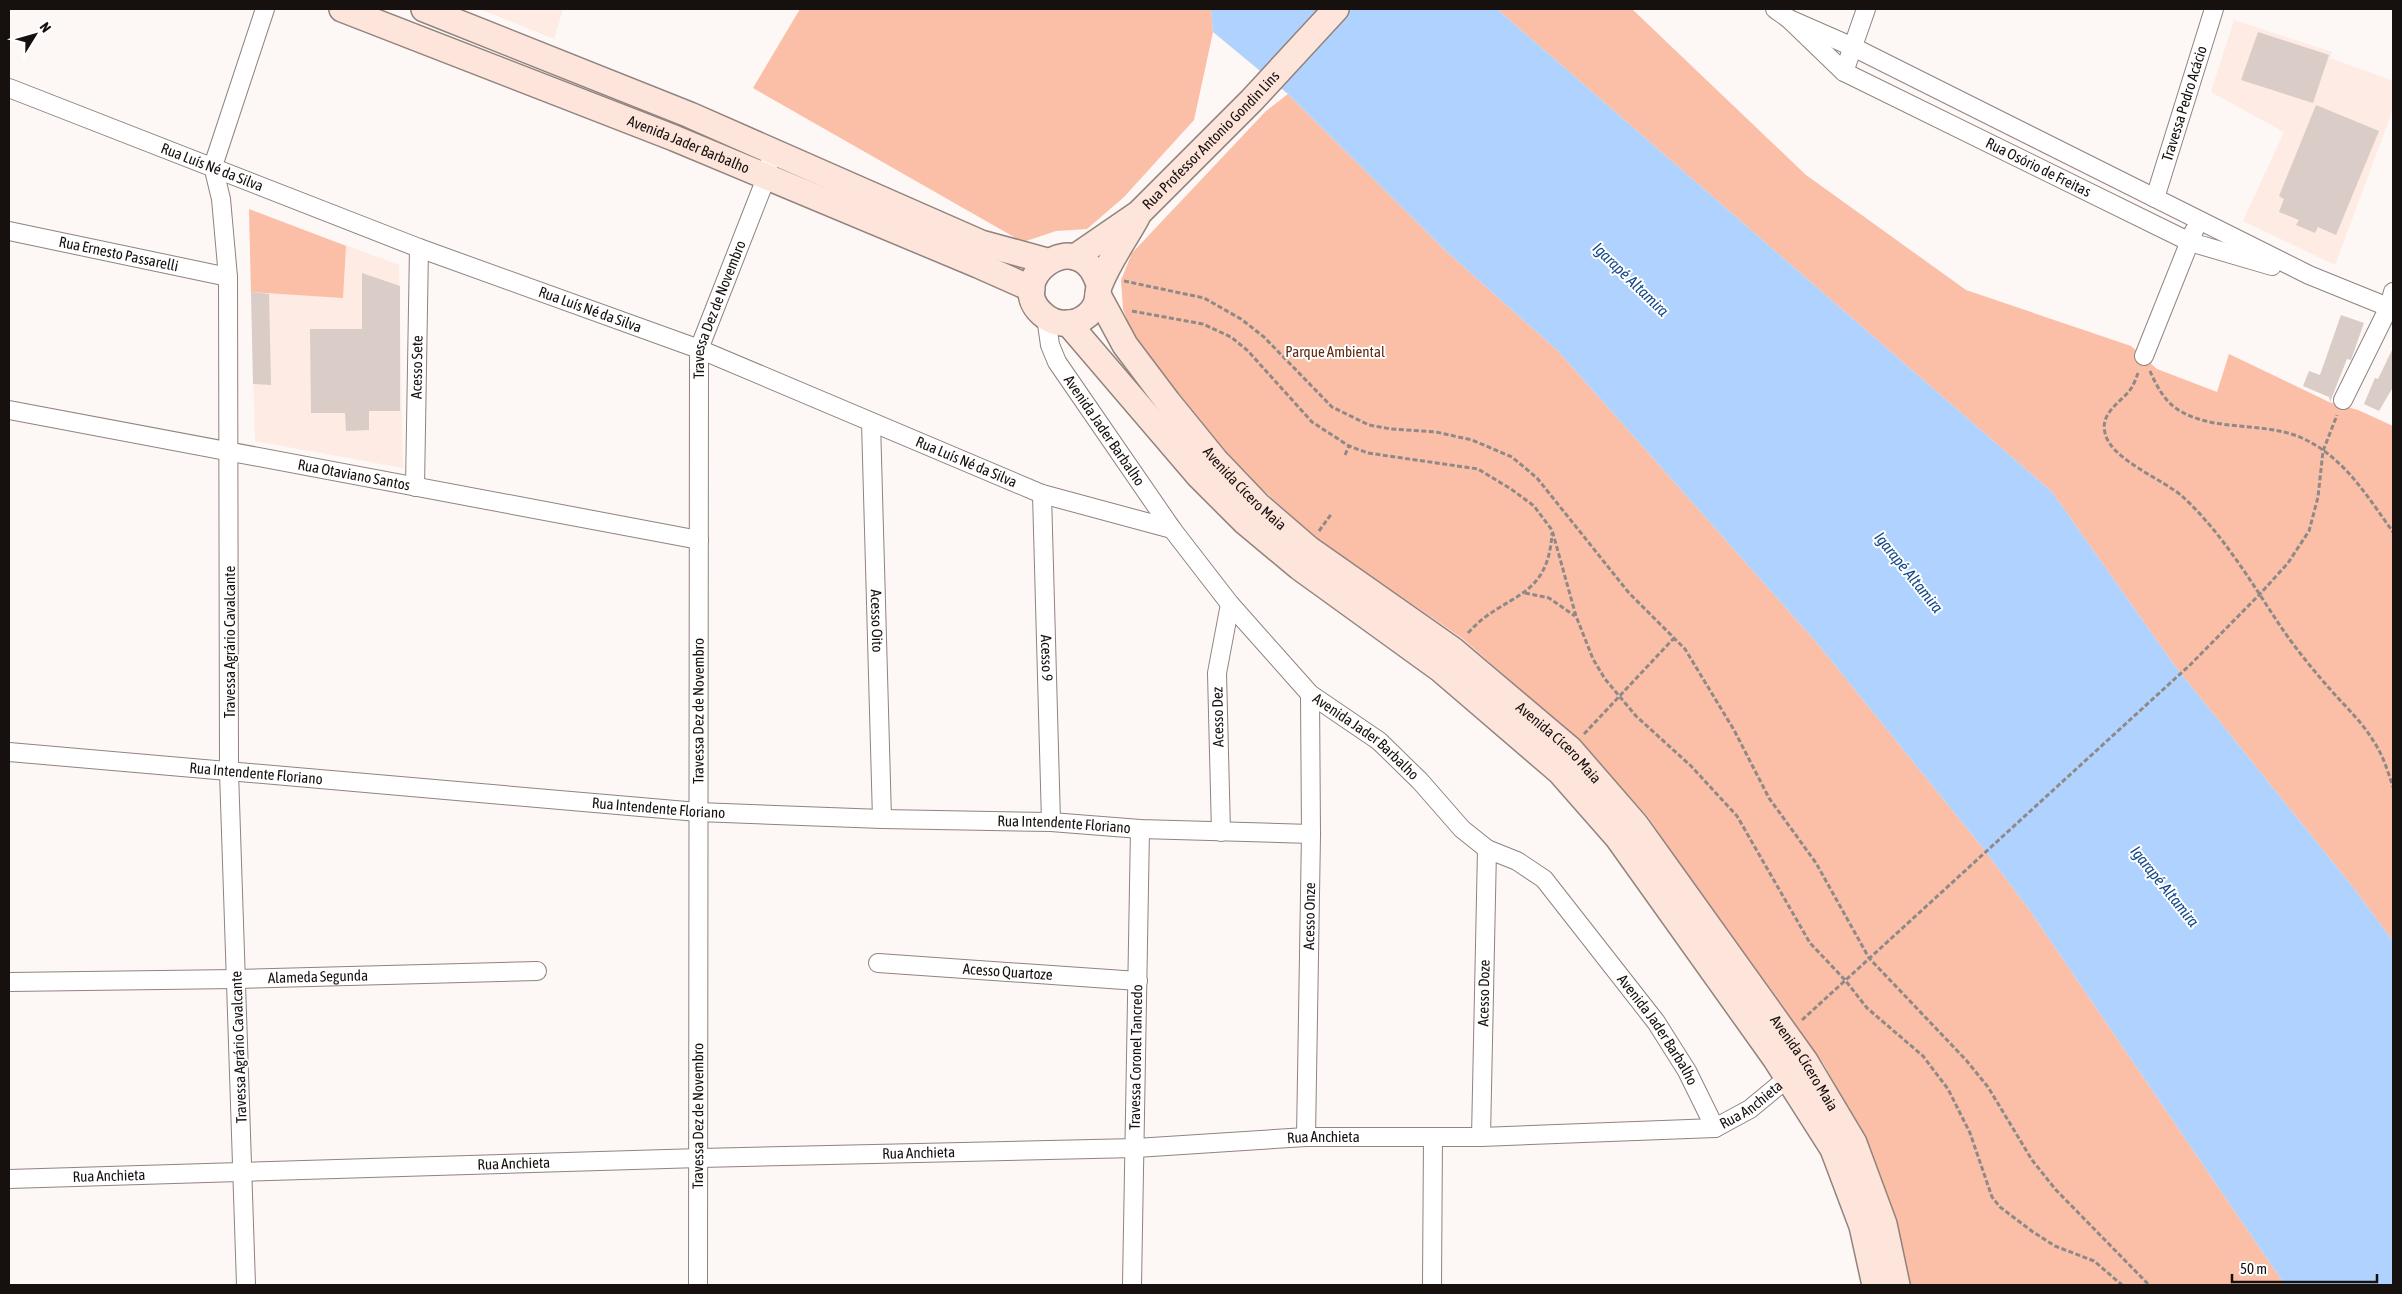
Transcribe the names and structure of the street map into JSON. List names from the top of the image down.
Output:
{
  "streets": {
    "main road": ["Rua Professor Antonio Gondin Lins", "Avenida Jader Barbalho", "Avenida Cícero Maia"],
    "street": [
      "Travessa Pedro Acácio",
      "Rua Luís Né da Silva",
      "Rua Osório de Freitas",
      "Rua Ernesto Passarelli",
      "Travessa Dez de Novembro",
      "Acesso Sete",
      "Rua Otaviano Santos",
      "Acesso Oito",
      "Travessa Agrário Cavalcante",
      "Acesso 9",
      "Acesso Dez",
      "Rua Intendente Floriano",
      "Acesso Onze",
      "Acesso Quartoze",
      "Alameda Segunda",
      "Acesso Doze",
      "Travessa Coronel Tancredo",
      "Rua Anchieta"
    ]
  },
  "crossings": [
    ["Travessa Pedro Acácio", "Rua Osório de Freitas"],
    ["Rua Professor Antonio Gondin Lins", "Avenida Jader Barbalho"],
    ["Rua Professor Antonio Gondin Lins", "Avenida Cícero Maia"],
    ["Avenida Jader Barbalho", "Rua Luís Né da Silva"],
    ["Avenida Jader Barbalho", "Travessa Dez de Novembro"],
    ["Avenida Jader Barbalho", "Avenida Cícero Maia"],
    ["Avenida Jader Barbalho", "Acesso Dez"],
    ["Avenida Jader Barbalho", "Acesso Onze"],
    ["Avenida Jader Barbalho", "Acesso Doze"],
    ["Avenida Jader Barbalho", "Rua Anchieta"],
    ["Rua Luís Né da Silva", "Travessa Dez de Novembro"],
    ["Rua Luís Né da Silva", "Acesso Sete"],
    ["Rua Luís Né da Silva", "Acesso Oito"],
    ["Rua Luís Né da Silva", "Travessa Agrário Cavalcante"],
    ["Rua Luís Né da Silva", "Acesso 9"],
    ["Rua Ernesto Passarelli", "Travessa Agrário Cavalcante"],
    ["Travessa Dez de Novembro", "Rua Otaviano Santos"],
    ["Travessa Dez de Novembro", "Rua Intendente Floriano"],
    ["Travessa Dez de Novembro", "Rua Anchieta"],
    ["Acesso Sete", "Rua Otaviano Santos"],
    ["Rua Otaviano Santos", "Travessa Agrário Cavalcante"],
    ["Avenida Cícero Maia", "Rua Anchieta"],
    ["Acesso Oito", "Rua Intendente Floriano"],
    ["Travessa Agrário Cavalcante", "Rua Intendente Floriano"],
    ["Travessa Agrário Cavalcante", "Alameda Segunda"],
    ["Travessa Agrário Cavalcante", "Rua Anchieta"],
    ["Acesso 9", "Rua Intendente Floriano"],
    ["Acesso Dez", "Rua Intendente Floriano"],
    ["Rua Intendente Floriano", "Acesso Onze"],
    ["Rua Intendente Floriano", "Travessa Coronel Tancredo"],
    ["Acesso Onze", "Rua Anchieta"],
    ["Acesso Quartoze", "Travessa Coronel Tancredo"],
    ["Acesso Doze", "Rua Anchieta"],
    ["Travessa Coronel Tancredo", "Rua Anchieta"]
  ],
  "water": ["Igarapé Altamira"],
  "parks": ["Parque Ambiental"],
  "scale_bar": "50 m",
  "north": "top right"
}
